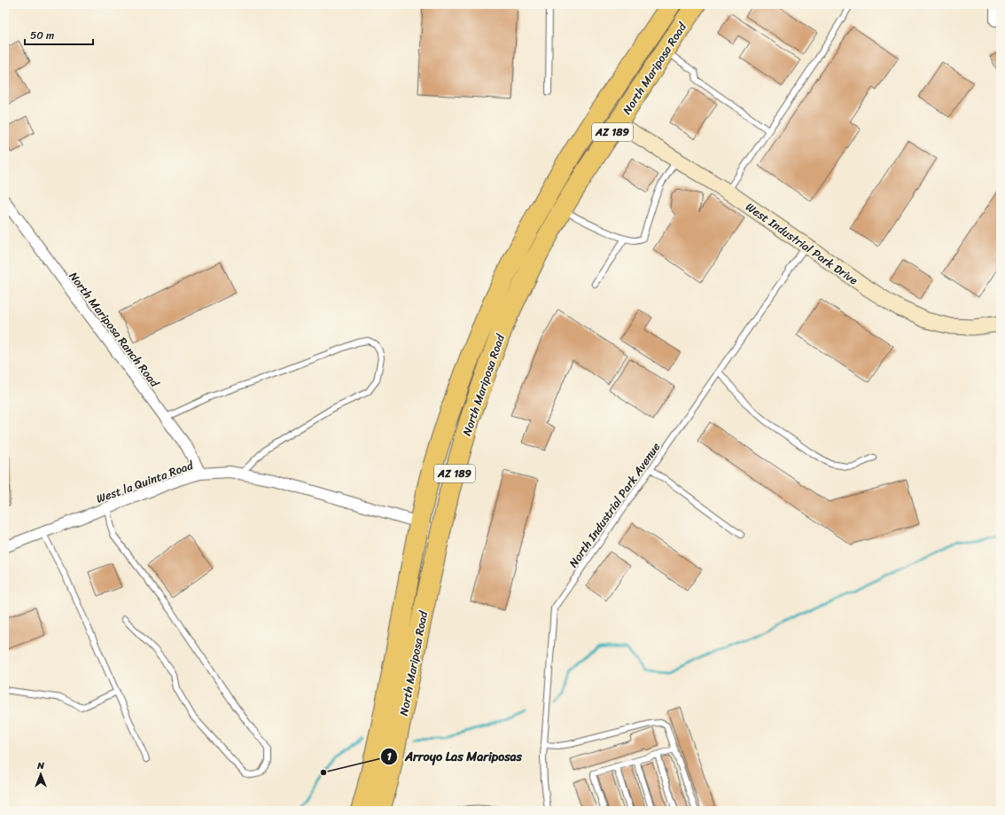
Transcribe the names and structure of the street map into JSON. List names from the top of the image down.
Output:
{
  "streets": {
    "highway": ["North Mariposa Road", "AZ 189"],
    "street": ["West Industrial Park Drive", "North Mariposa Ranch Road", "West la Quinta Road"],
    "lane": ["North Industrial Park Avenue"]
  },
  "crossings": [
    ["North Mariposa Road", "West Industrial Park Drive"],
    ["North Mariposa Road", "West la Quinta Road"],
    ["West Industrial Park Drive", "North Industrial Park Avenue"],
    ["North Mariposa Ranch Road", "West la Quinta Road"]
  ],
  "places": ["Arroyo Las Mariposas"],
  "scale_bar": "50 m",
  "north": "top"
}
